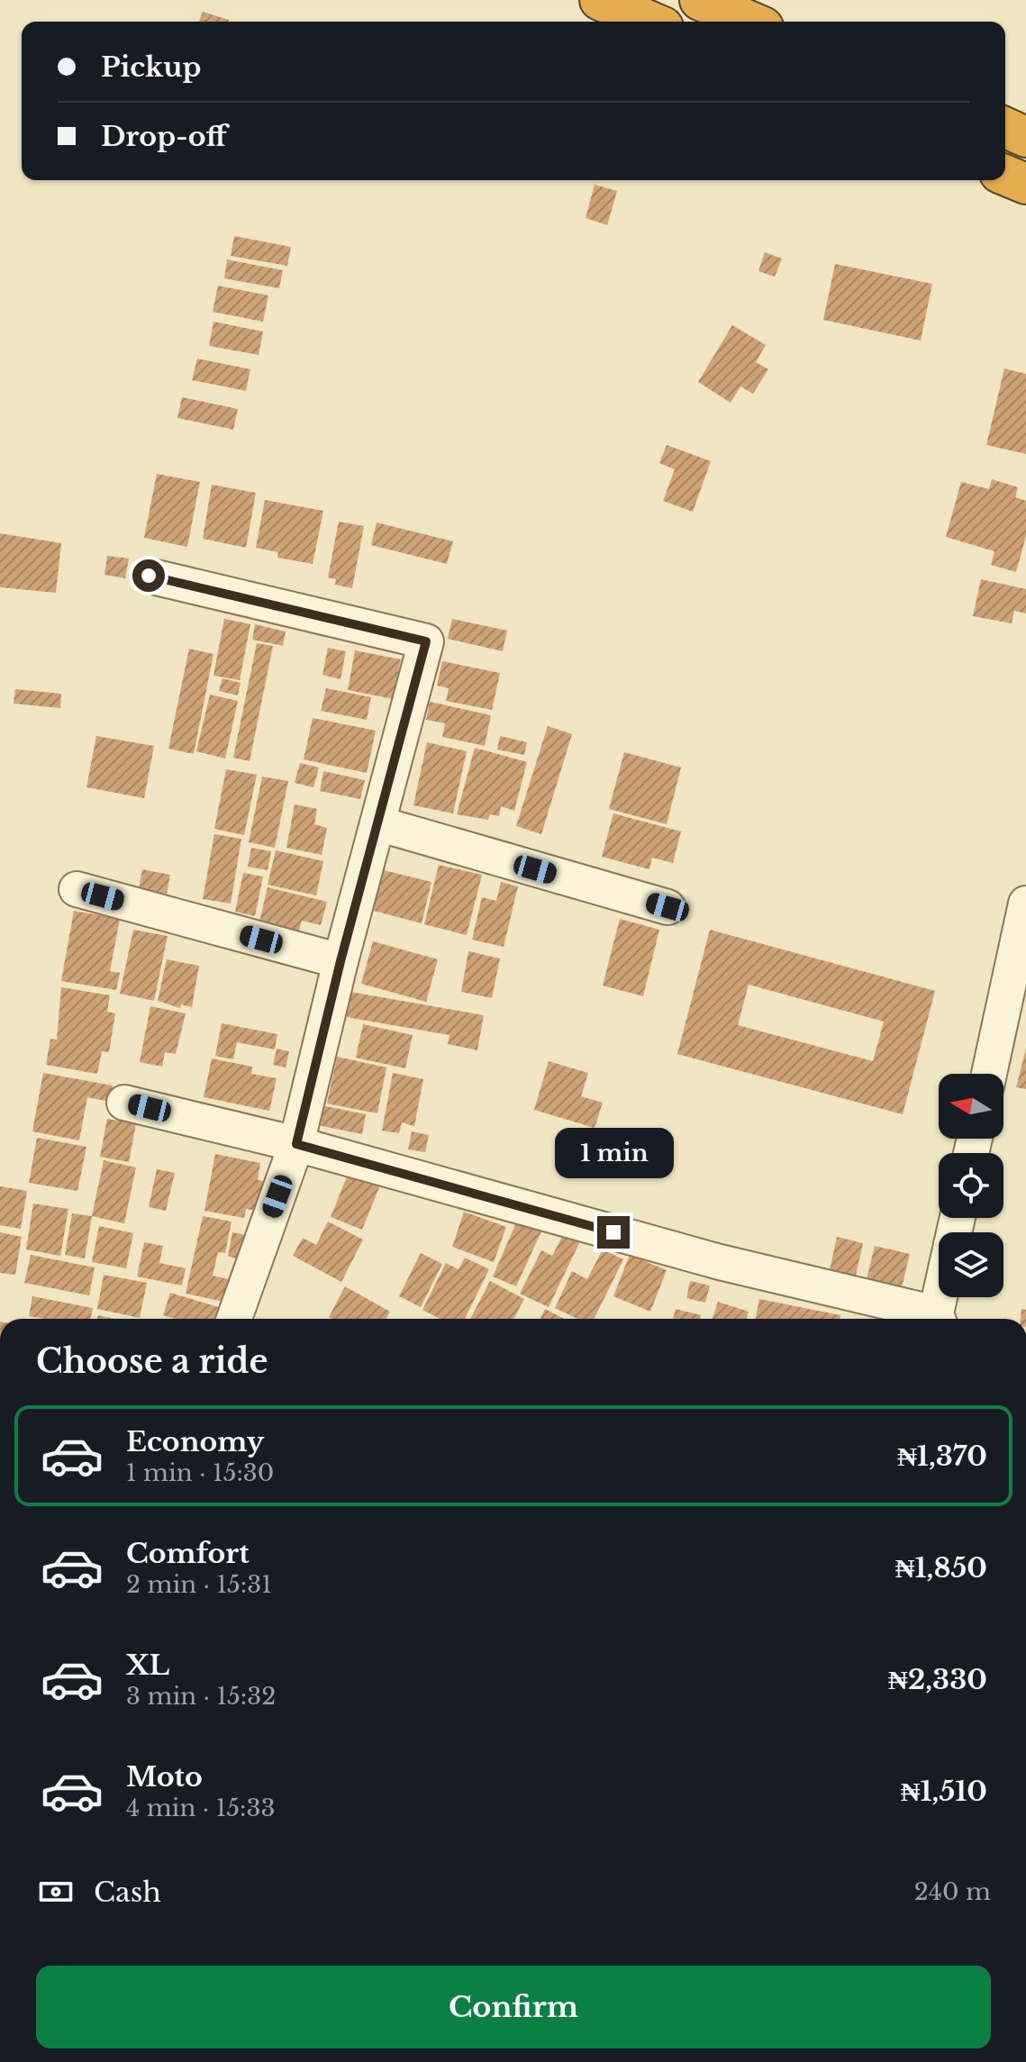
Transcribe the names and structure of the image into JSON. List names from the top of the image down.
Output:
{
  "north": "left",
  "page": {
    "banner": ["Pickup", "Drop-off"],
    "bubble": "1 min",
    "heading": "Choose a ride",
    "list": [
      {
        "name": "Economy",
        "note": "1 min · 15:30",
        "value": "₦1,370"
      },
      {
        "name": "Comfort",
        "note": "2 min · 15:31",
        "value": "₦1,850"
      },
      {
        "name": "XL",
        "note": "3 min · 15:32",
        "value": "₦2,330"
      },
      {
        "name": "Moto",
        "note": "4 min · 15:33",
        "value": "₦1,510"
      }
    ],
    "pay": ["Cash", "240 m"],
    "buttons": "Confirm"
  }
}
